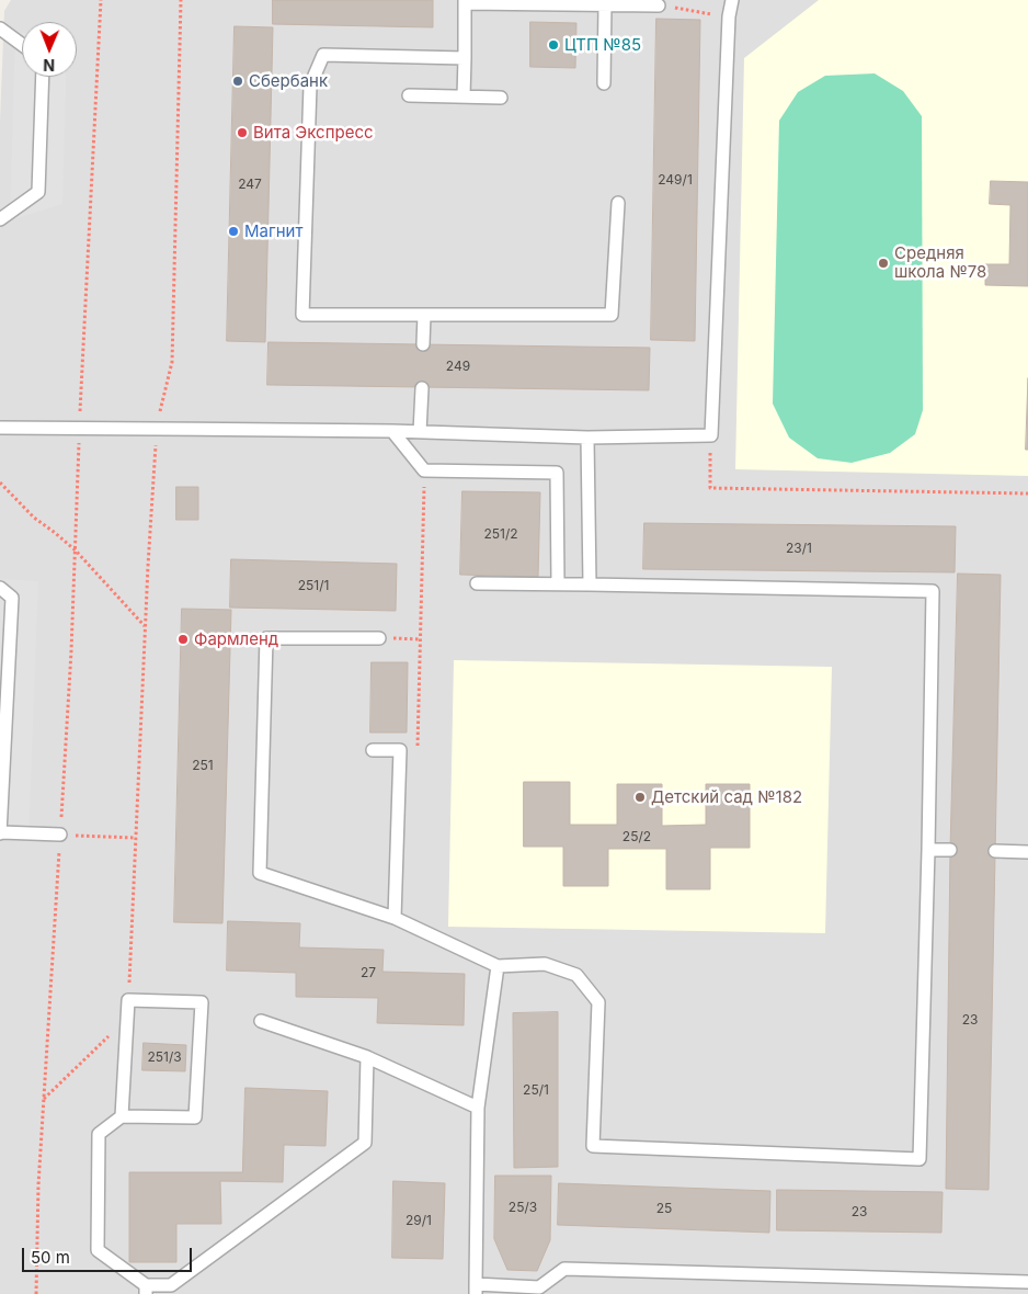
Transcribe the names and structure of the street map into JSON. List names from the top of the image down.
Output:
{
  "places": [
    "ЦТП №85",
    "Сбербанк",
    "Вита Экспресс",
    "Магнит",
    "Средняя школа №78",
    "Фармленд",
    "Детский сад №182"
  ],
  "house_numbers": [
    "249/1",
    "247",
    "249",
    "251/2",
    "23/1",
    "251/1",
    "251",
    "25/2",
    "27",
    "23",
    "251/3",
    "25/1",
    "25/3",
    "25",
    "23",
    "29/1"
  ],
  "scale_bar": "50 m",
  "north": "bottom"
}
